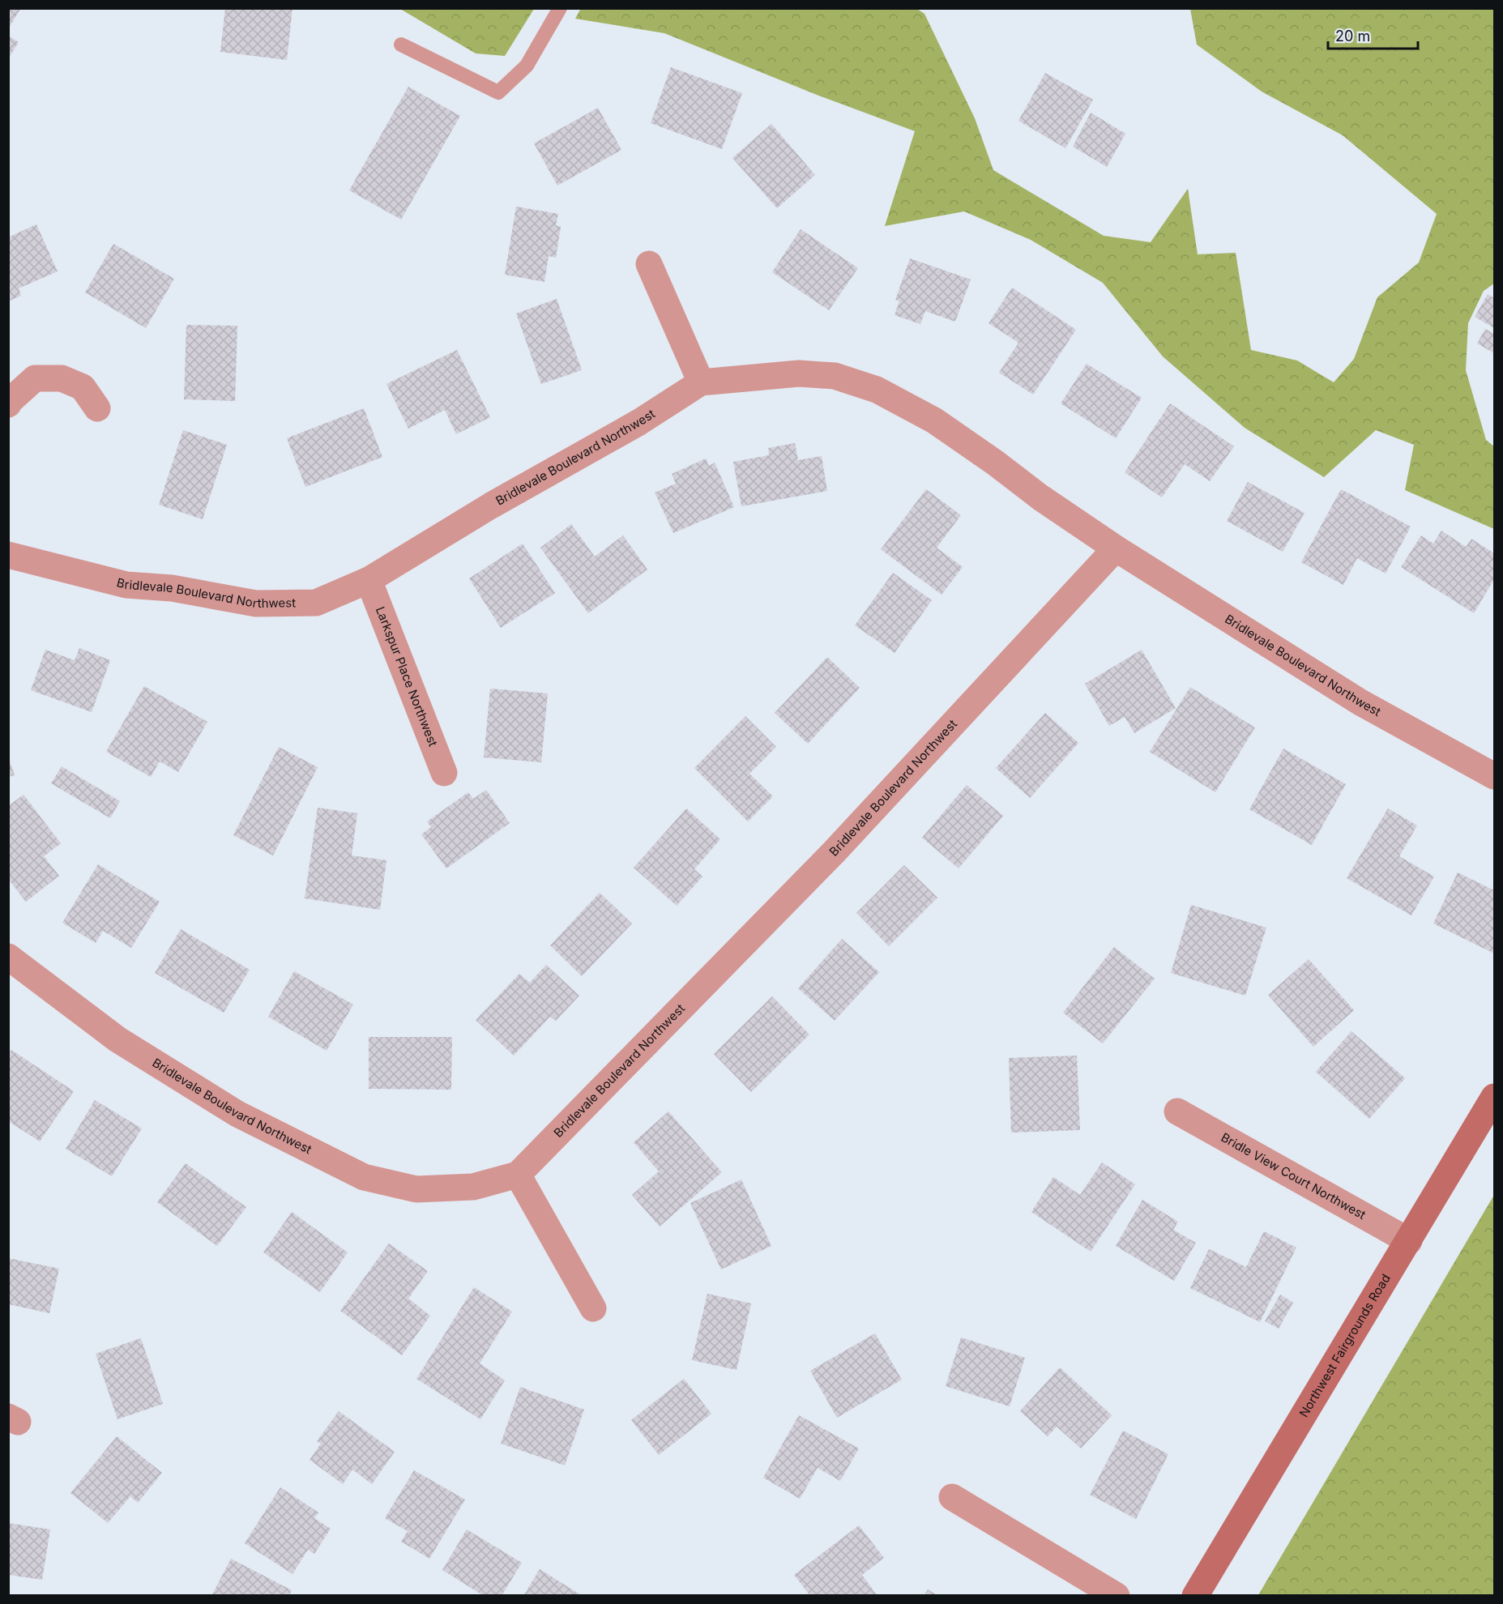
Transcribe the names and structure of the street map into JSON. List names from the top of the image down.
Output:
{
  "streets": {
    "main road": ["Northwest Fairgrounds Road"],
    "street": ["Bridlevale Boulevard Northwest", "Larkspur Place Northwest", "Bridle View Court Northwest"]
  },
  "crossings": [
    ["Bridlevale Boulevard Northwest", "Larkspur Place Northwest"],
    ["Bridle View Court Northwest", "Northwest Fairgrounds Road"]
  ],
  "scale_bar": "20 m"
}
